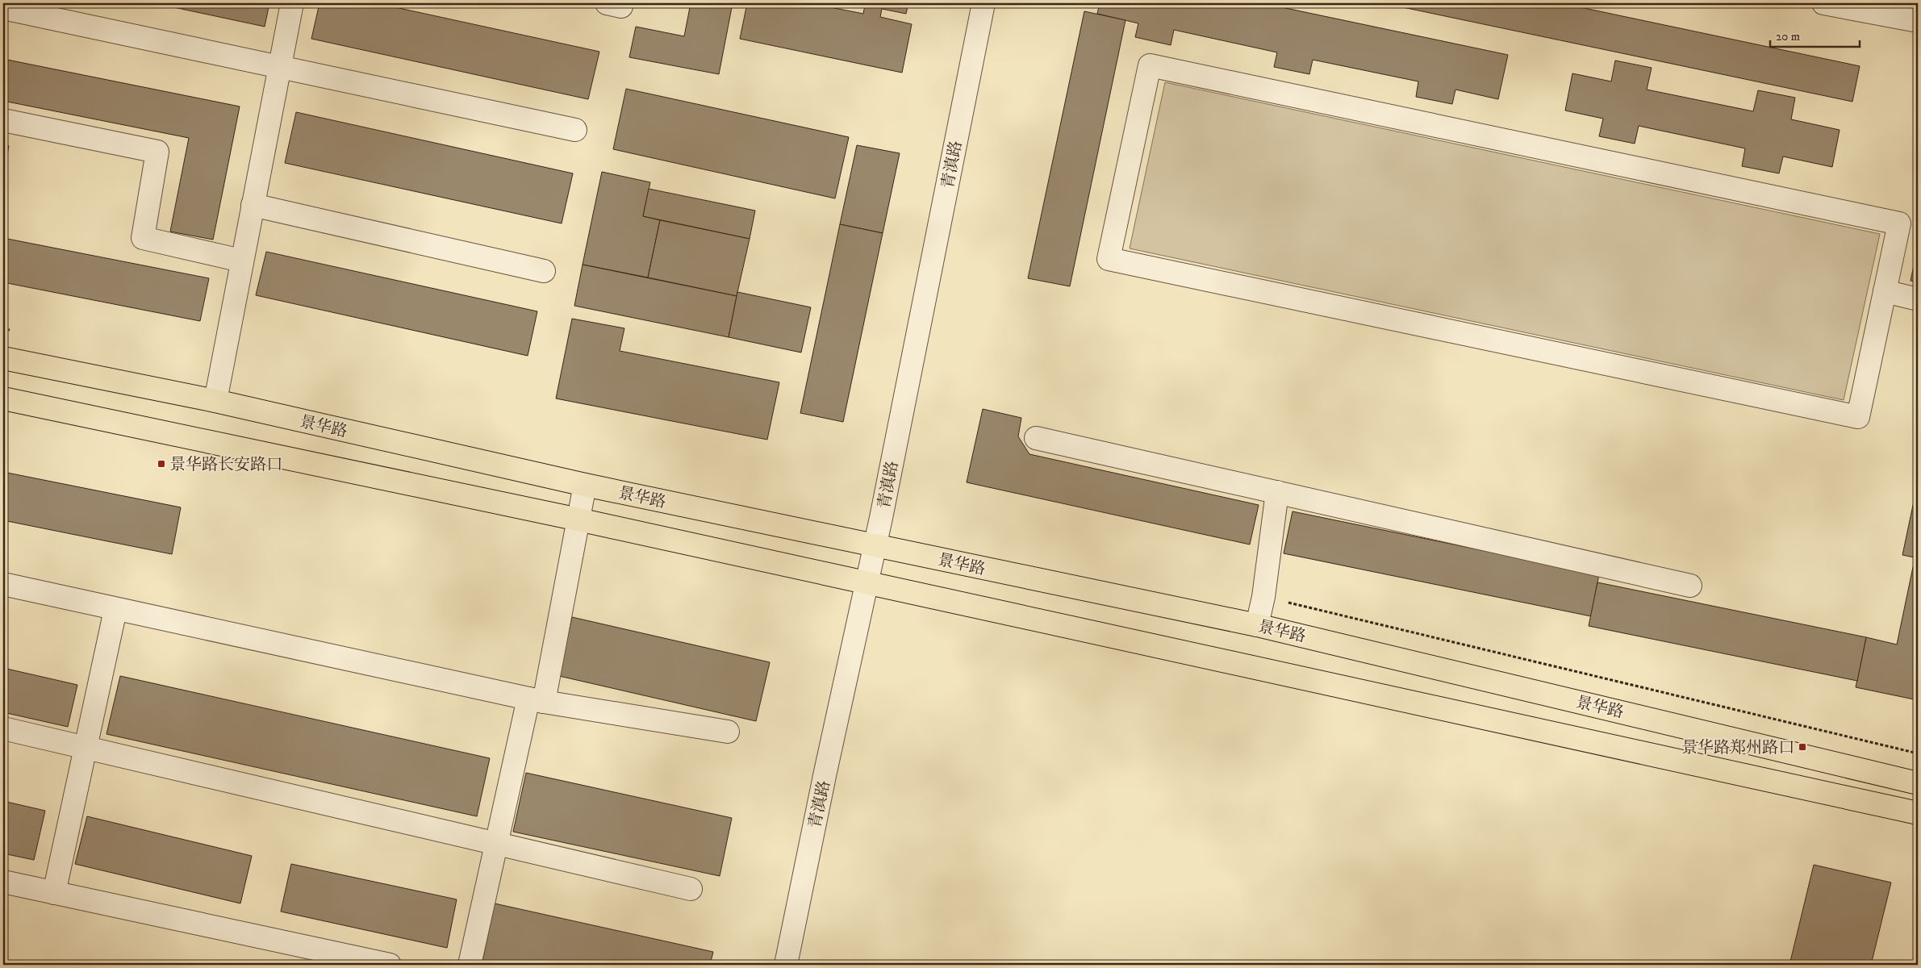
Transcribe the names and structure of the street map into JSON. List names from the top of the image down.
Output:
{
  "streets": {
    "main road": ["景华路"],
    "street": ["青滇路"]
  },
  "crossings": [
    ["青滇路", "景华路"]
  ],
  "places": {
    "transit": ["景华路长安路口", "景华路郑州路口"]
  },
  "scale_bar": "20 m"
}
